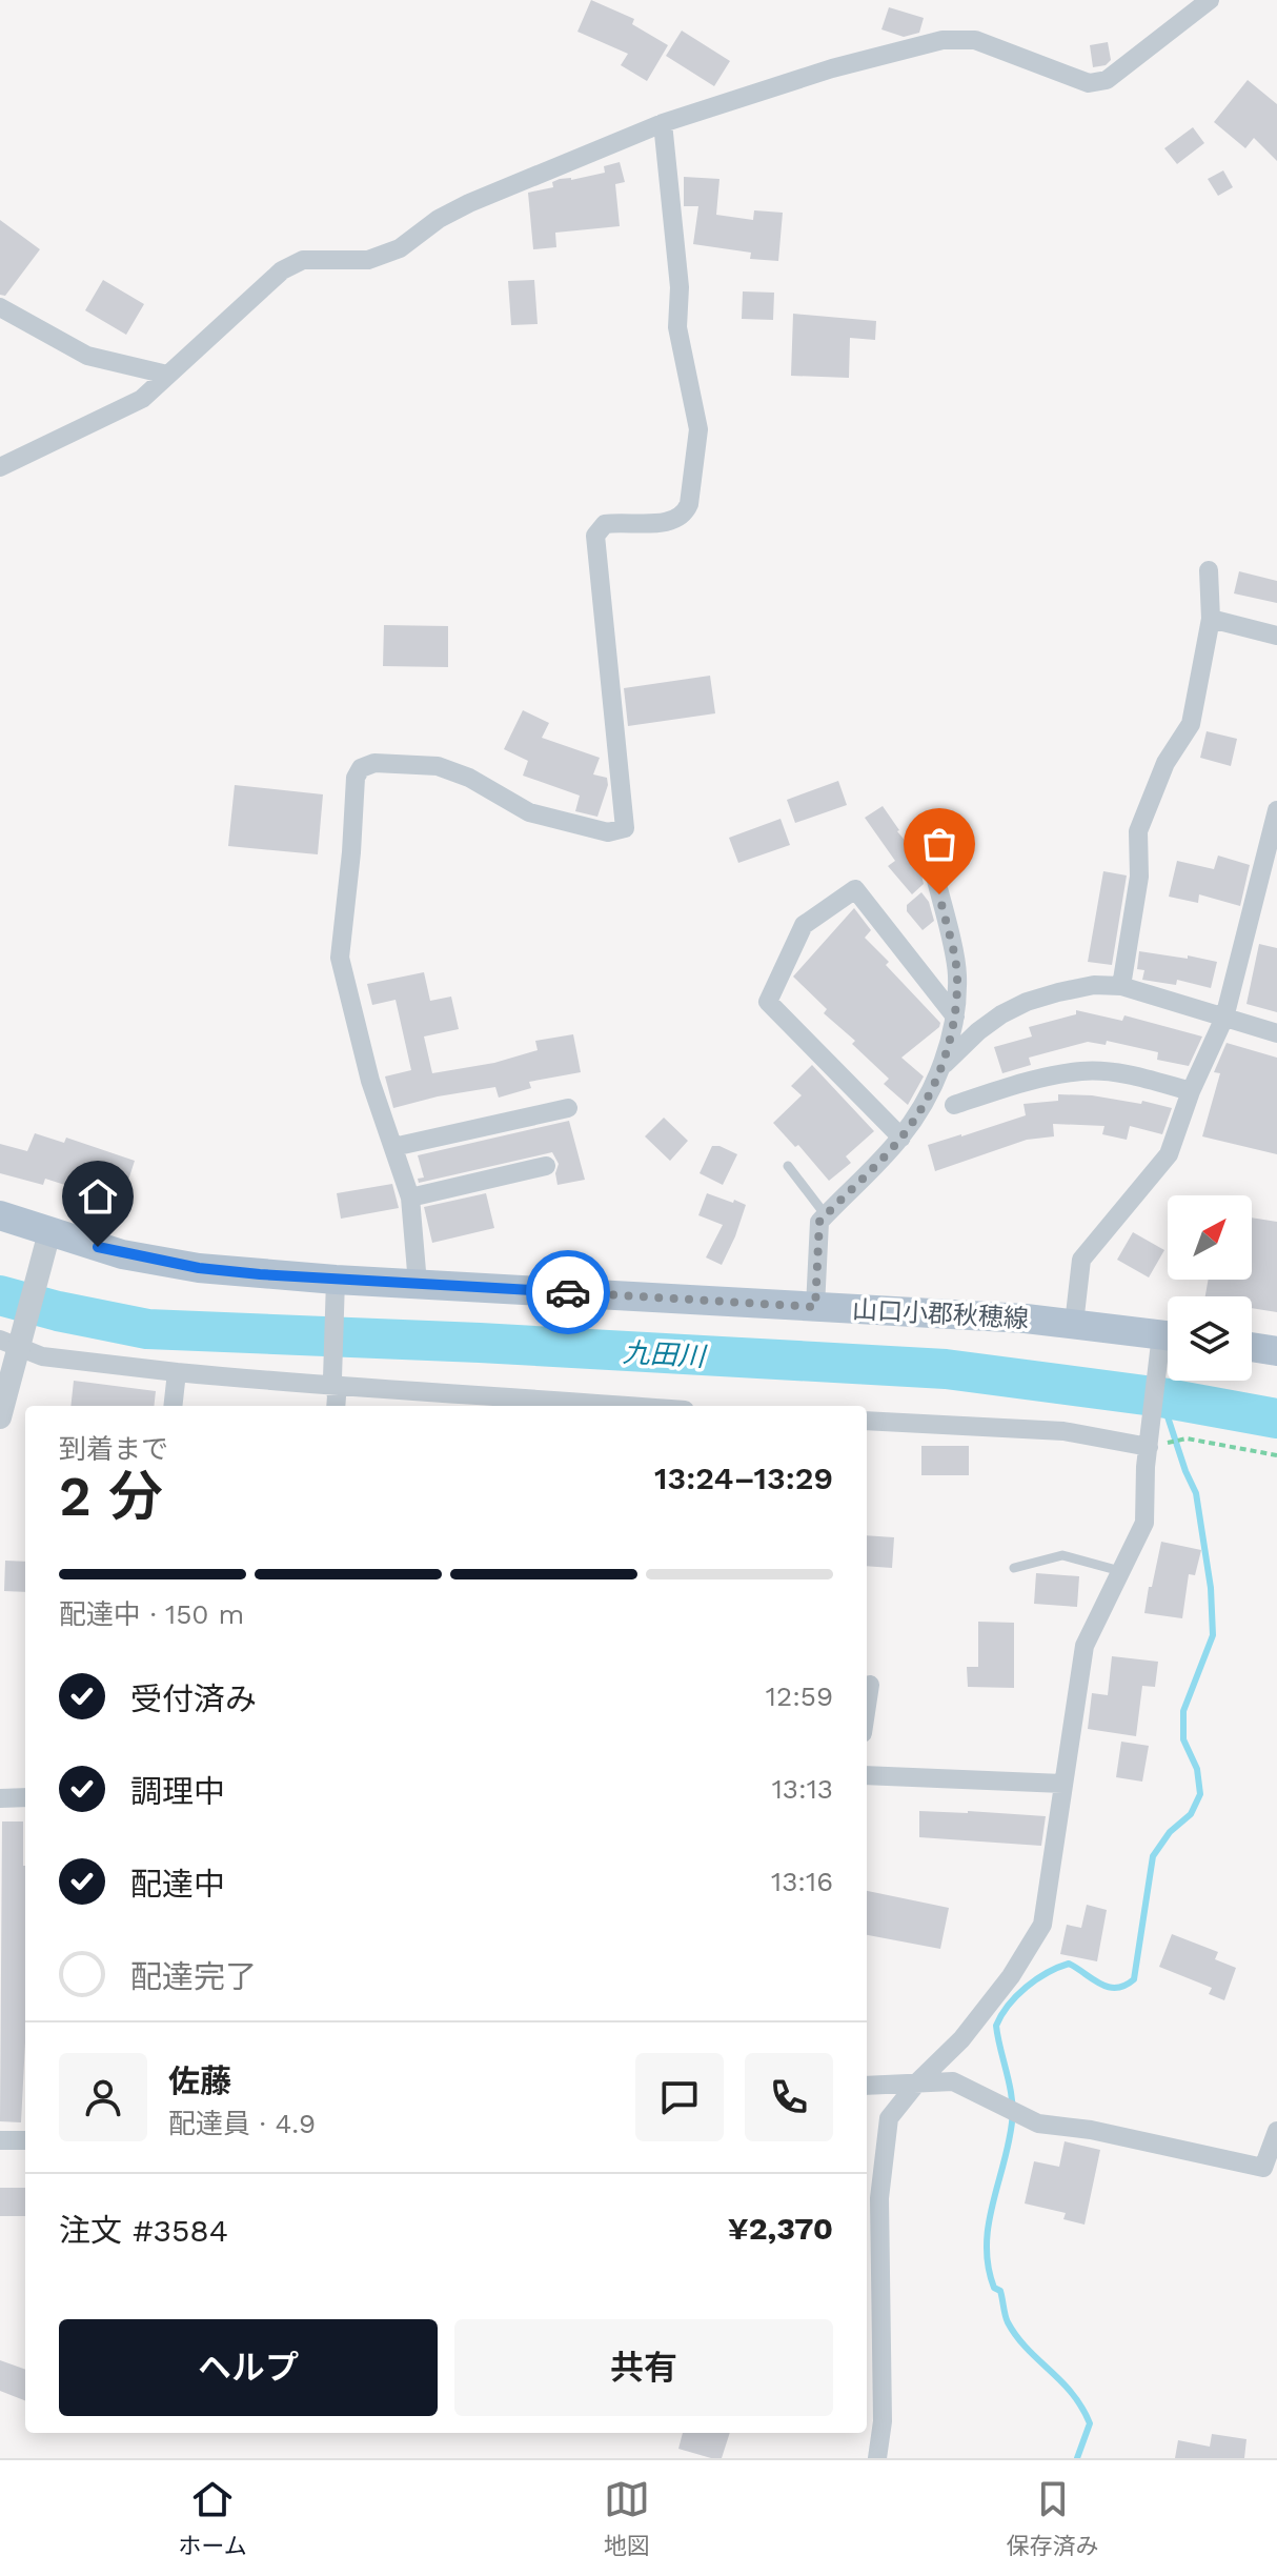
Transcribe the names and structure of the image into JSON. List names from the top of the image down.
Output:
{
  "streets": {
    "main road": ["山口小郡秋穂線"]
  },
  "water": ["九田川"],
  "north": "top right",
  "page": {
    "heading": ["2 分", "到着まで", "13:24–13:29"],
    "panel": [
      "佐藤",
      "配達員 · 4.9",
      "注文 #3584",
      "¥2,370"
    ],
    "bar": "配達中 · 150 m",
    "list": [
      ["受付済み", "12:59"],
      ["調理中", "13:13"],
      ["配達中", "13:16"],
      "配達完了"
    ],
    "buttons": ["ヘルプ", "共有"],
    "tabs": ["ホーム", "地図", "保存済み"]
  }
}
